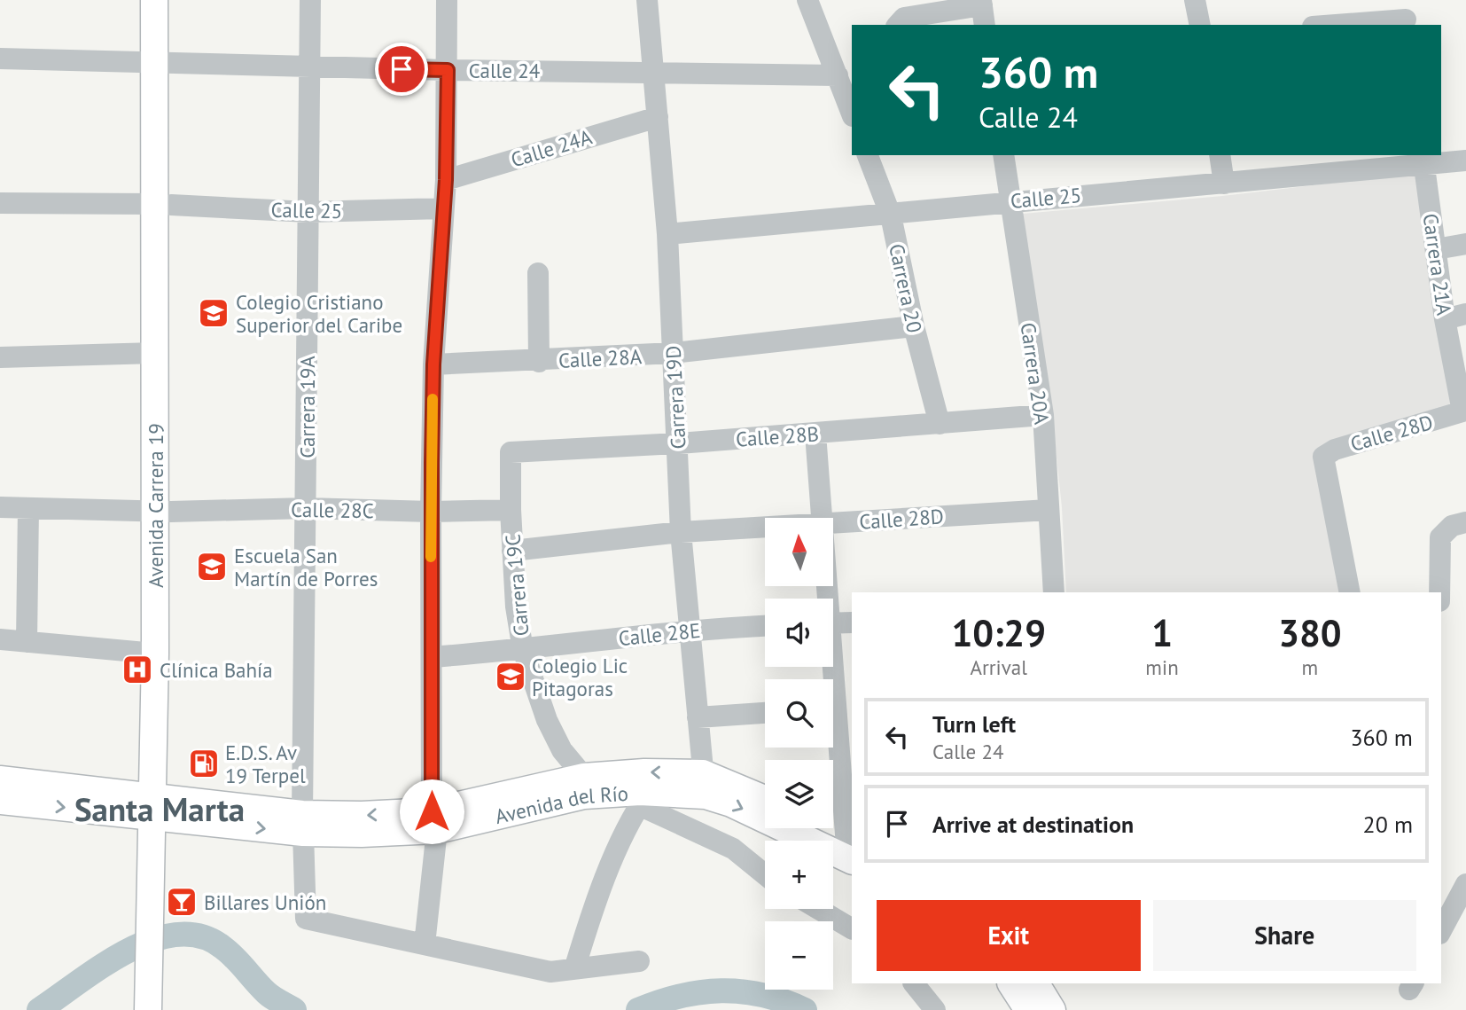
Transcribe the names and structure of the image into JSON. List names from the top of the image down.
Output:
{
  "streets": {
    "main road": ["Avenida Carrera 19", "Avenida del Río"],
    "street": [
      "Calle 24",
      "Calle 24A",
      "Calle 25",
      "Carrera 21A",
      "Carrera 20",
      "Calle 28A",
      "Carrera 20A",
      "Carrera 19D",
      "Carrera 19A",
      "Calle 28D",
      "Calle 28B",
      "Calle 28C",
      "Carrera 19C",
      "Calle 28E"
    ]
  },
  "crossings": [
    ["Calle 24", "Carrera 19D"],
    ["Calle 24", "Carrera 19A"],
    ["Calle 24", "Avenida Carrera 19"],
    ["Calle 24A", "Carrera 19D"],
    ["Calle 25", "Carrera 21A"],
    ["Calle 25", "Carrera 20"],
    ["Calle 25", "Carrera 20A"],
    ["Calle 25", "Carrera 19D"],
    ["Calle 25", "Carrera 19A"],
    ["Calle 25", "Avenida Carrera 19"],
    ["Carrera 21A", "Calle 28D"],
    ["Carrera 20", "Calle 28A"],
    ["Carrera 20", "Calle 28B"],
    ["Calle 28A", "Carrera 19D"],
    ["Carrera 20A", "Calle 28D"],
    ["Carrera 20A", "Calle 28B"],
    ["Carrera 19D", "Calle 28D"],
    ["Carrera 19D", "Calle 28B"],
    ["Carrera 19D", "Calle 28E"],
    ["Carrera 19D", "Avenida del Río"],
    ["Carrera 19A", "Calle 28C"],
    ["Carrera 19A", "Avenida del Río"],
    ["Calle 28D", "Carrera 19C"],
    ["Calle 28B", "Carrera 19C"],
    ["Avenida Carrera 19", "Calle 28C"],
    ["Avenida Carrera 19", "Avenida del Río"],
    ["Calle 28C", "Carrera 19C"],
    ["Carrera 19C", "Calle 28E"],
    ["Carrera 19C", "Avenida del Río"]
  ],
  "districts": ["Santa Marta"],
  "places": {
    "school or university": ["Colegio Cristiano Superior del Caribe", "Escuela San Martín de Porres", "Colegio Lic Pitagoras"],
    "hospital": ["Clínica Bahía"],
    "fuel station": ["E.D.S. Av 19 Terpel"],
    "bar": ["Billares Unión"]
  },
  "north": "top",
  "page": {
    "turn": ["360 m", "Calle 24"],
    "map_buttons": ["+", "−"],
    "eta": [
      "10:29",
      "Arrival",
      "1",
      "min",
      "380",
      "m"
    ],
    "list": [
      {
        "name": "Turn left",
        "note": "Calle 24",
        "value": "360 m"
      },
      {
        "name": "Arrive at destination",
        "value": "20 m"
      }
    ],
    "buttons": ["Exit", "Share"]
  }
}
